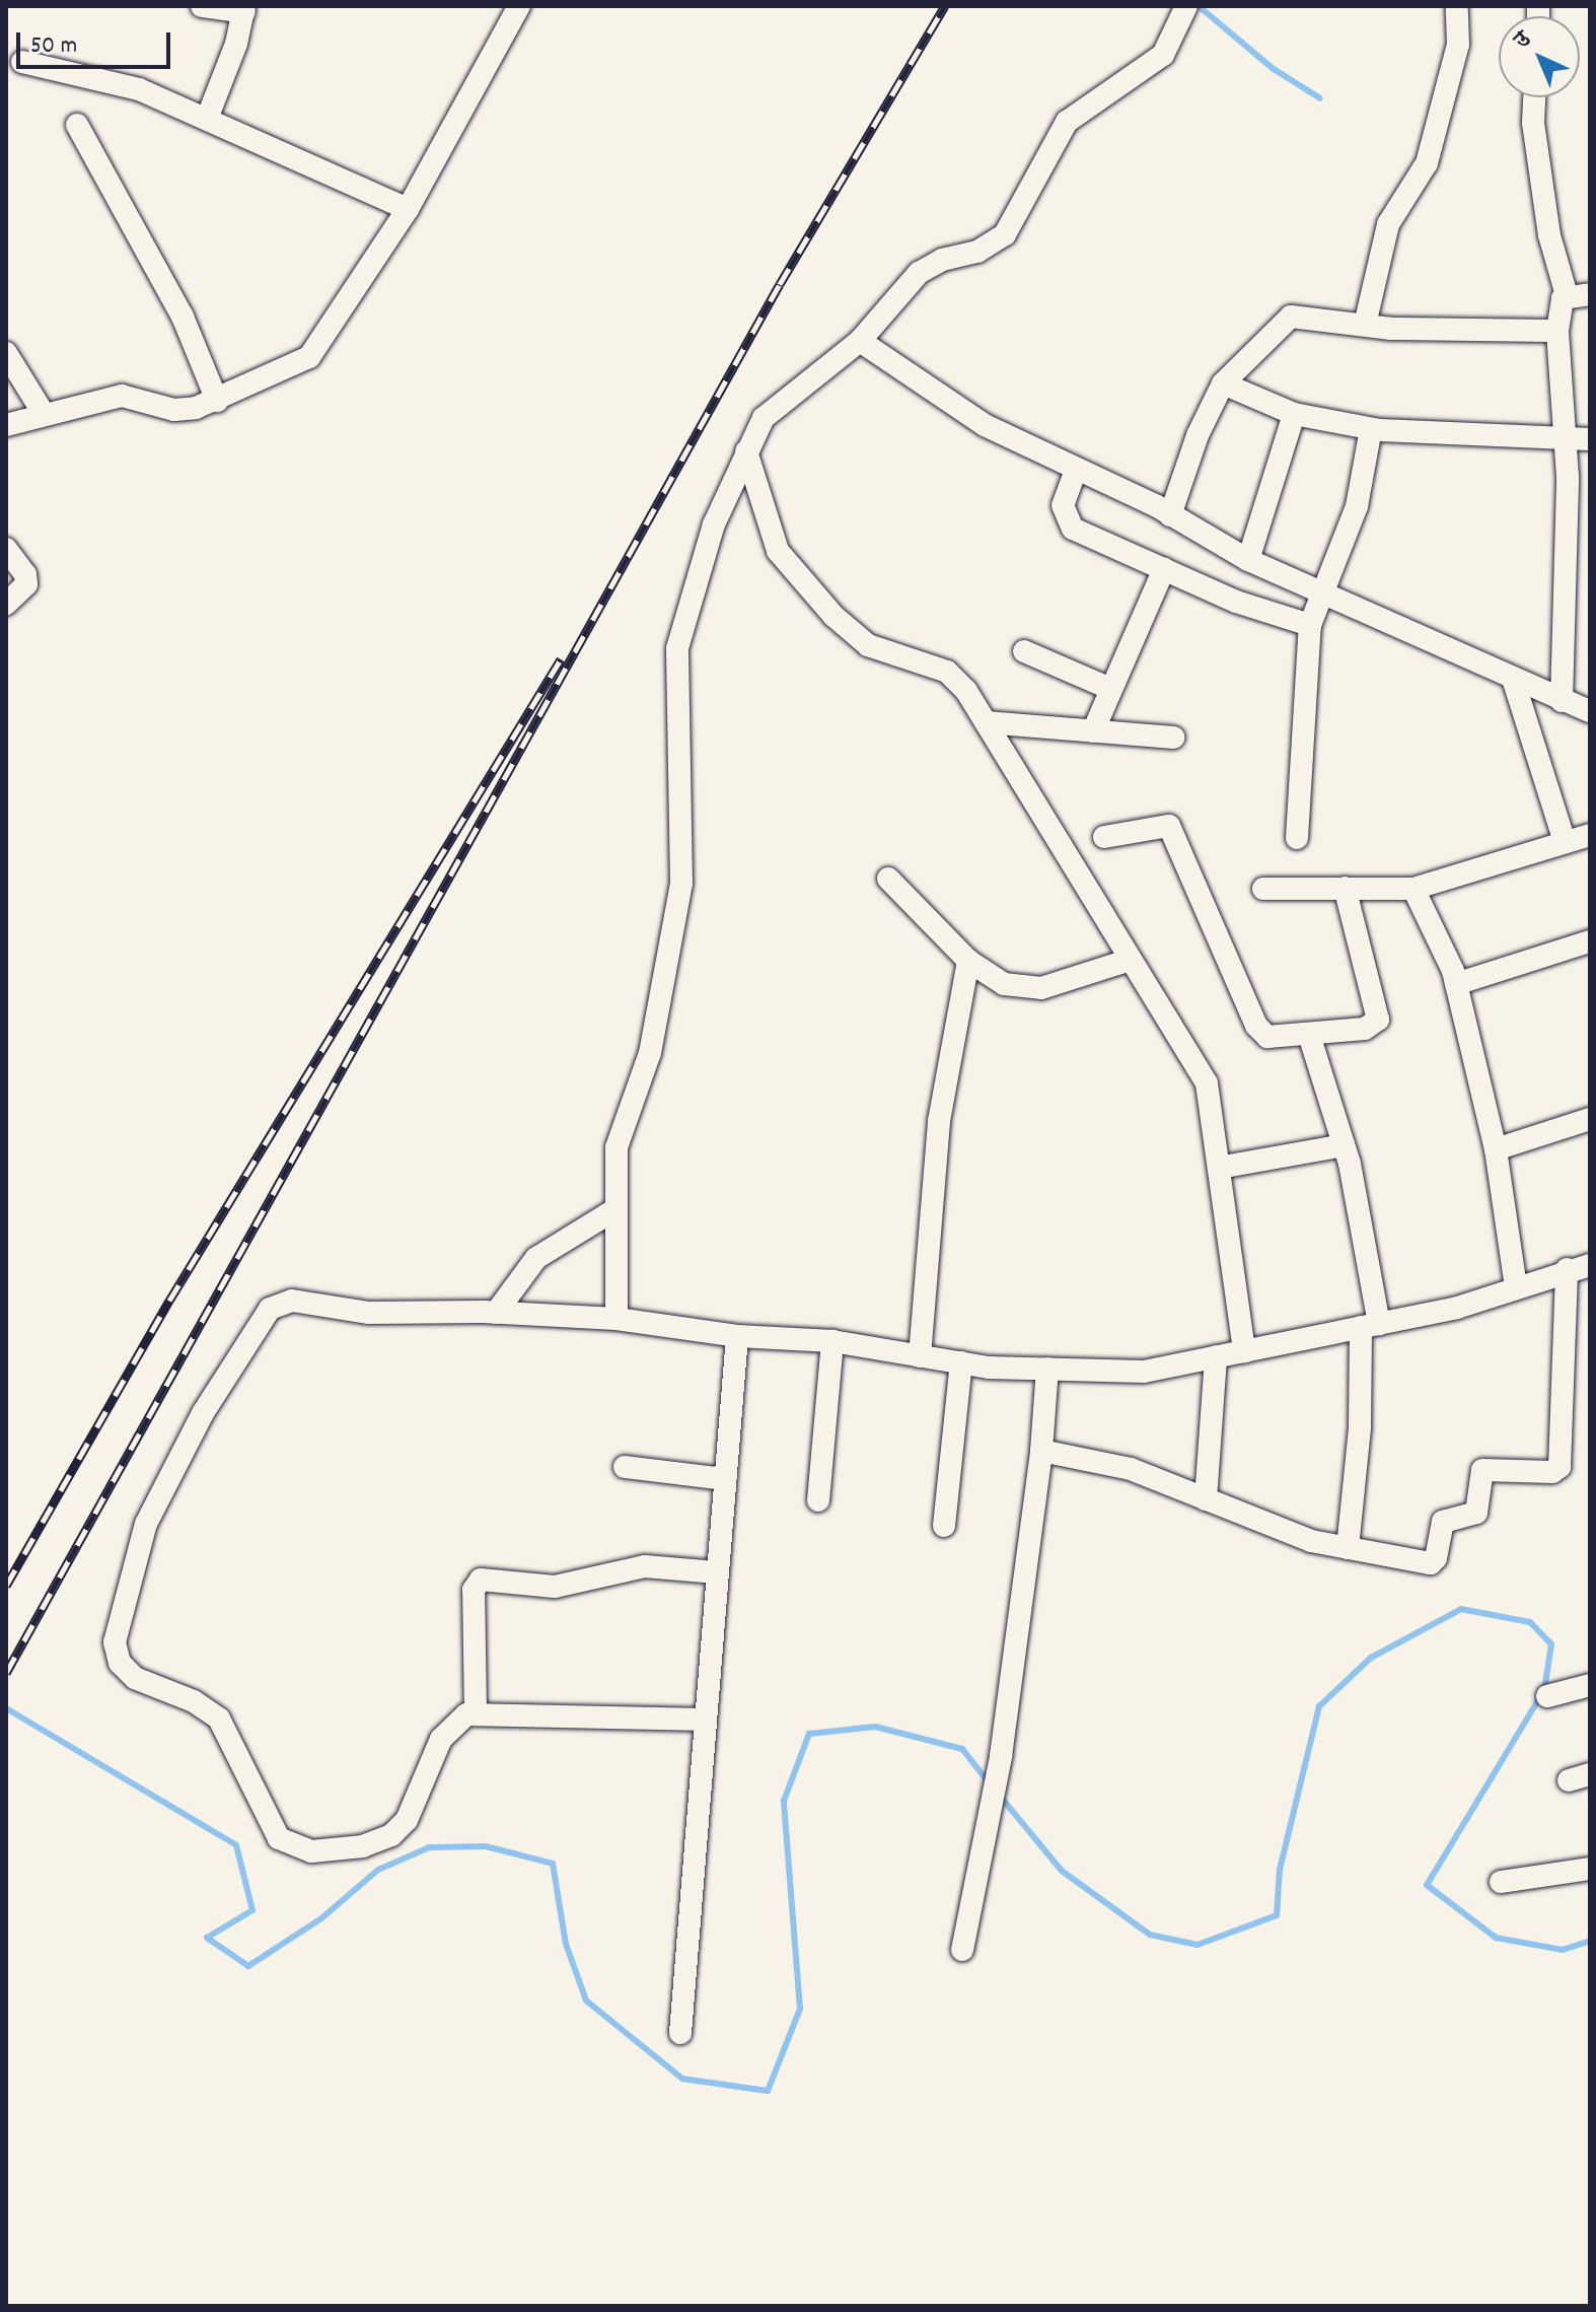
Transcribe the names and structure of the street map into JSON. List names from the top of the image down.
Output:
{
  "scale_bar": "50 m",
  "north": "top left"
}
